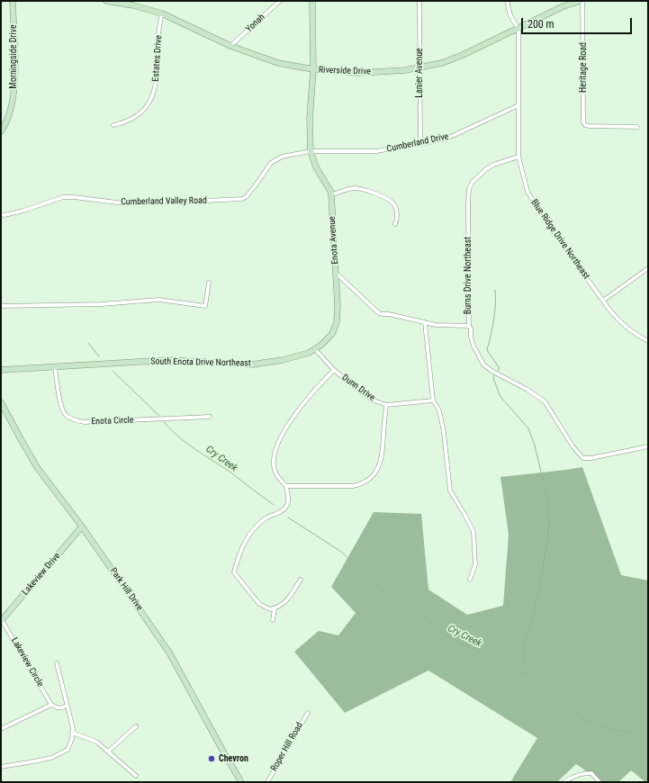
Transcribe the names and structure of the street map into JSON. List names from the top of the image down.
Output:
{
  "streets": {
    "street": [
      "Yonah",
      "Morningside Drive",
      "Estates Drive",
      "Heritage Road",
      "Riverside Drive",
      "Lanier Avenue",
      "Cumberland Drive",
      "Cumberland Valley Road",
      "Blue Ridge Drive Northeast",
      "Enota Avenue",
      "Burns Drive Northeast",
      "South Enota Drive Northeast",
      "Dunn Drive",
      "Enota Circle",
      "Lakeview Drive",
      "Park Hill Drive",
      "Lakeview Circle",
      "Roper Hill Road"
    ]
  },
  "crossings": [
    ["Yonah", "Riverside Drive"],
    ["Estates Drive", "Riverside Drive"],
    ["Heritage Road", "Riverside Drive"],
    ["Riverside Drive", "Lanier Avenue"],
    ["Riverside Drive", "Blue Ridge Drive Northeast"],
    ["Riverside Drive", "Enota Avenue"],
    ["Lanier Avenue", "Cumberland Drive"],
    ["Cumberland Drive", "Cumberland Valley Road"],
    ["Cumberland Drive", "Blue Ridge Drive Northeast"],
    ["Cumberland Drive", "Enota Avenue"],
    ["Cumberland Valley Road", "Enota Avenue"],
    ["Blue Ridge Drive Northeast", "Burns Drive Northeast"],
    ["Enota Avenue", "Burns Drive Northeast"],
    ["Enota Avenue", "South Enota Drive Northeast"],
    ["South Enota Drive Northeast", "Dunn Drive"],
    ["South Enota Drive Northeast", "Enota Circle"],
    ["Lakeview Drive", "Park Hill Drive"],
    ["Lakeview Drive", "Lakeview Circle"]
  ],
  "water": ["Cry Creek"],
  "places": ["Chevron"],
  "scale_bar": "200 m"
}
